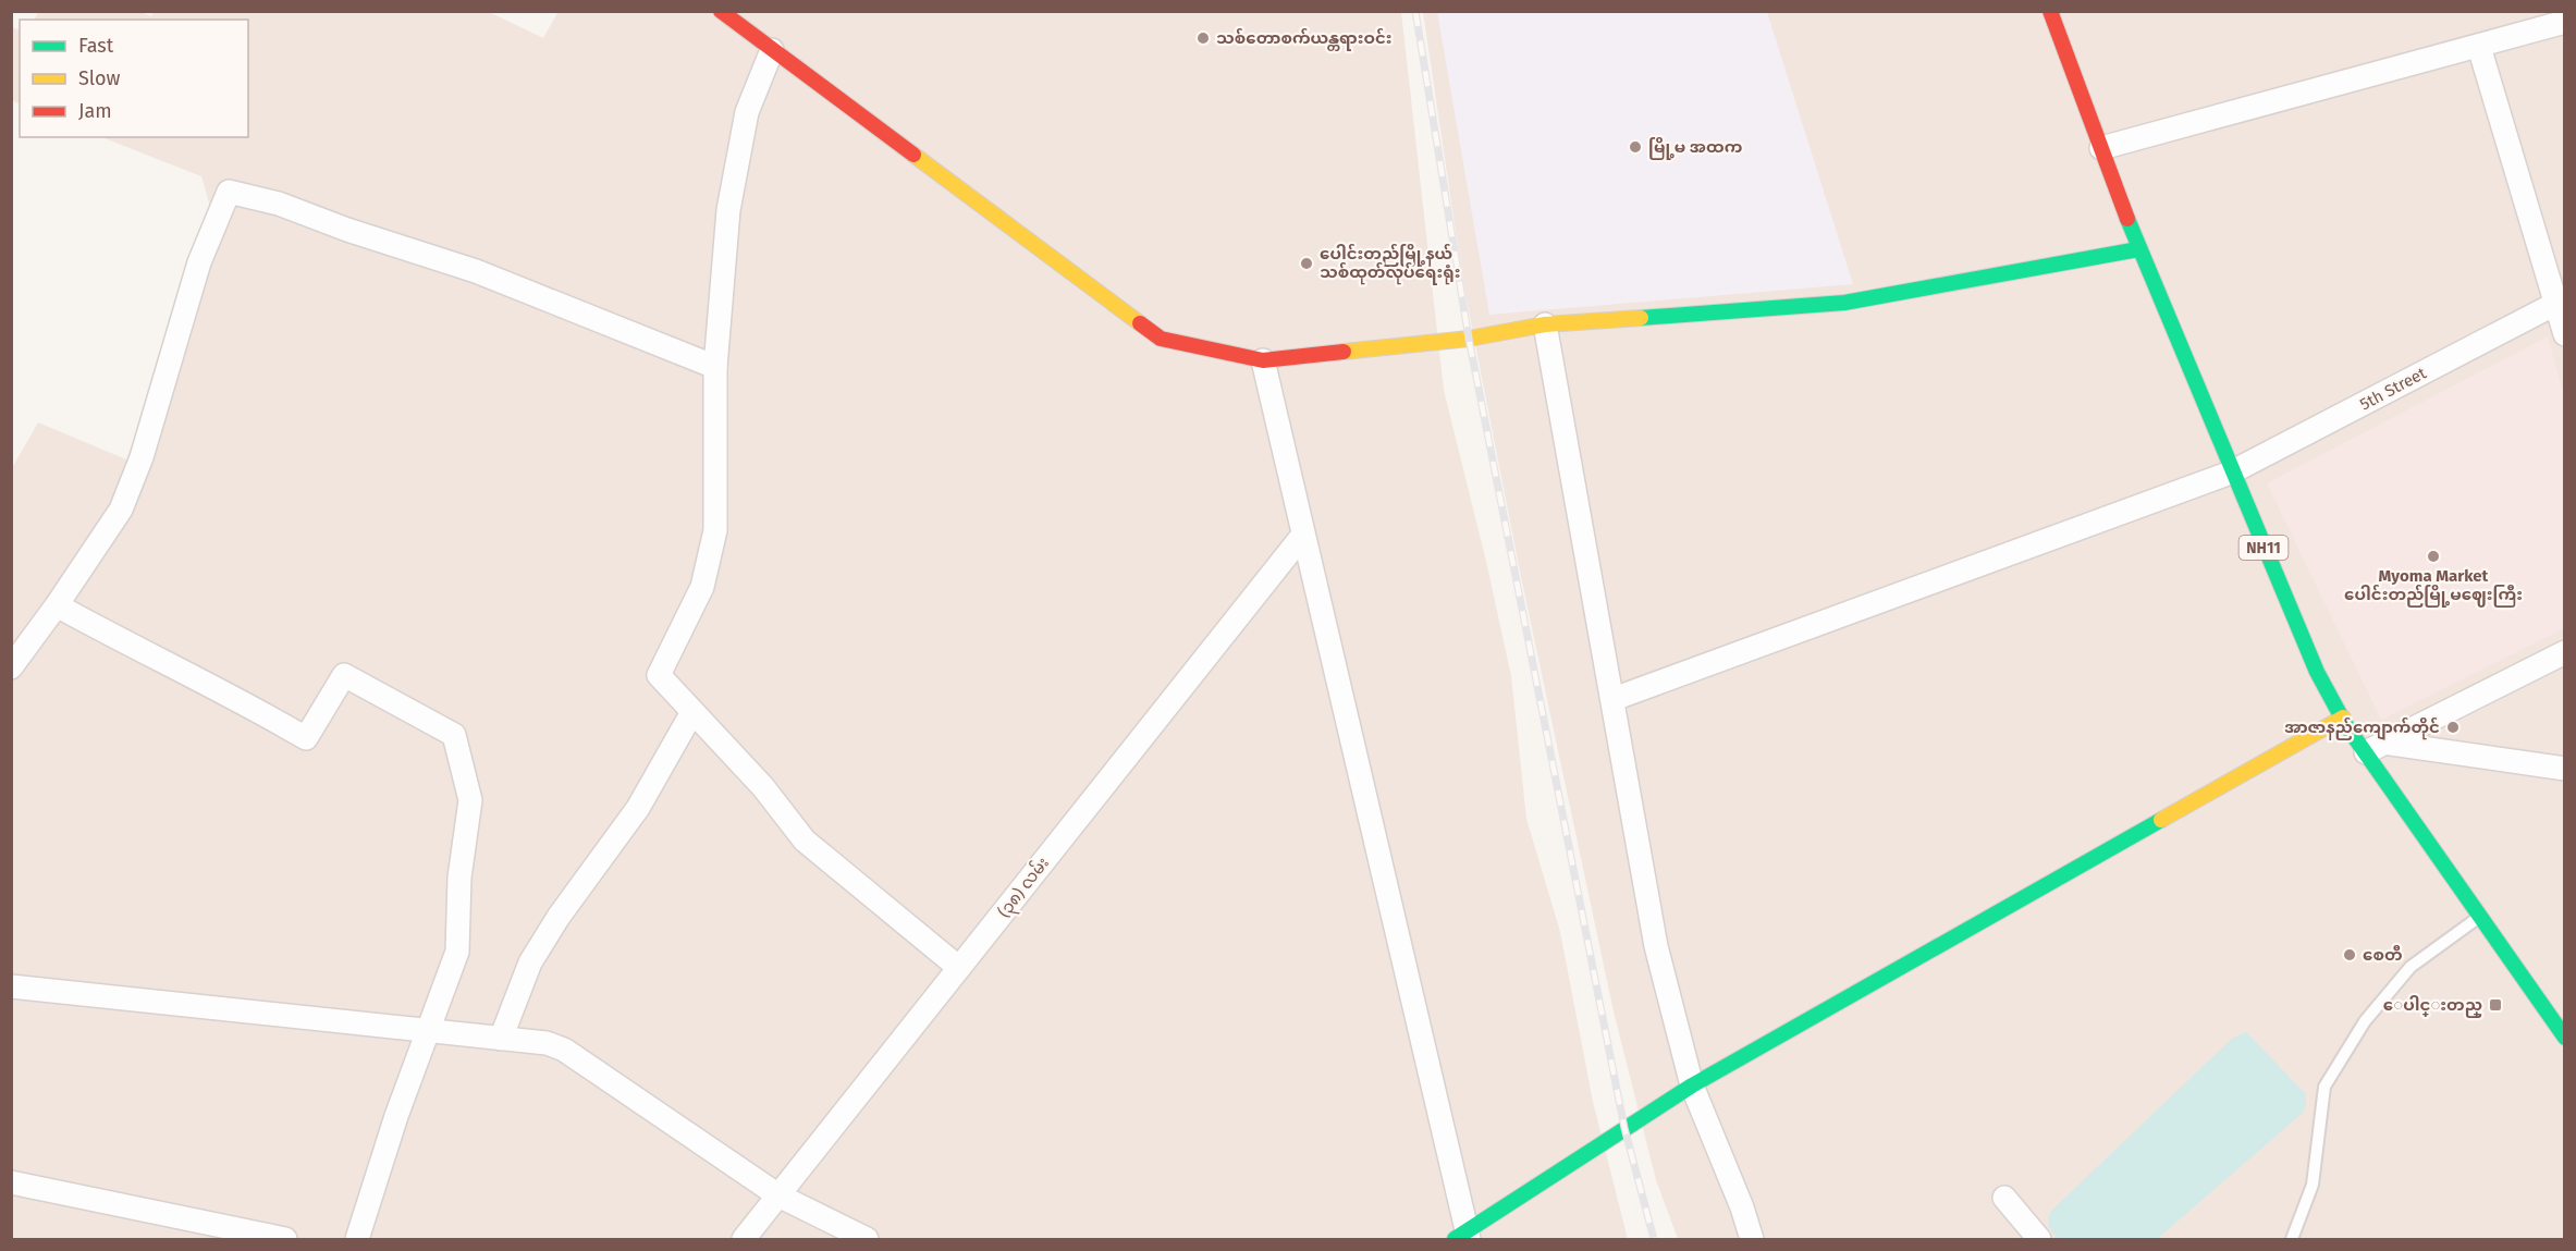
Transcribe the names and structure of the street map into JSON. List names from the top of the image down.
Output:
{
  "streets": {
    "main road": ["NH11"],
    "street": ["5th Street", "(၃၈) လမ်း"]
  },
  "crossings": [
    ["5th Street", "NH11"]
  ],
  "places": {
    "other": [
      "သစ်တောစက်ယန္တရားဝင်း",
      "မြို့မ အထက",
      "ပေါင်းတည်မြို့နယ် သစ်ထုတ်လုပ်ရေးရုံး",
      "Myoma Market ပေါင်းတည်မြို့မဈေးကြီး",
      "အာဇာနည်ကျောက်တိုင်",
      "စေတီ"
    ],
    "transit": ["ေပါင္းတည္"]
  },
  "legend": ["Fast", "Slow", "Jam"]
}
